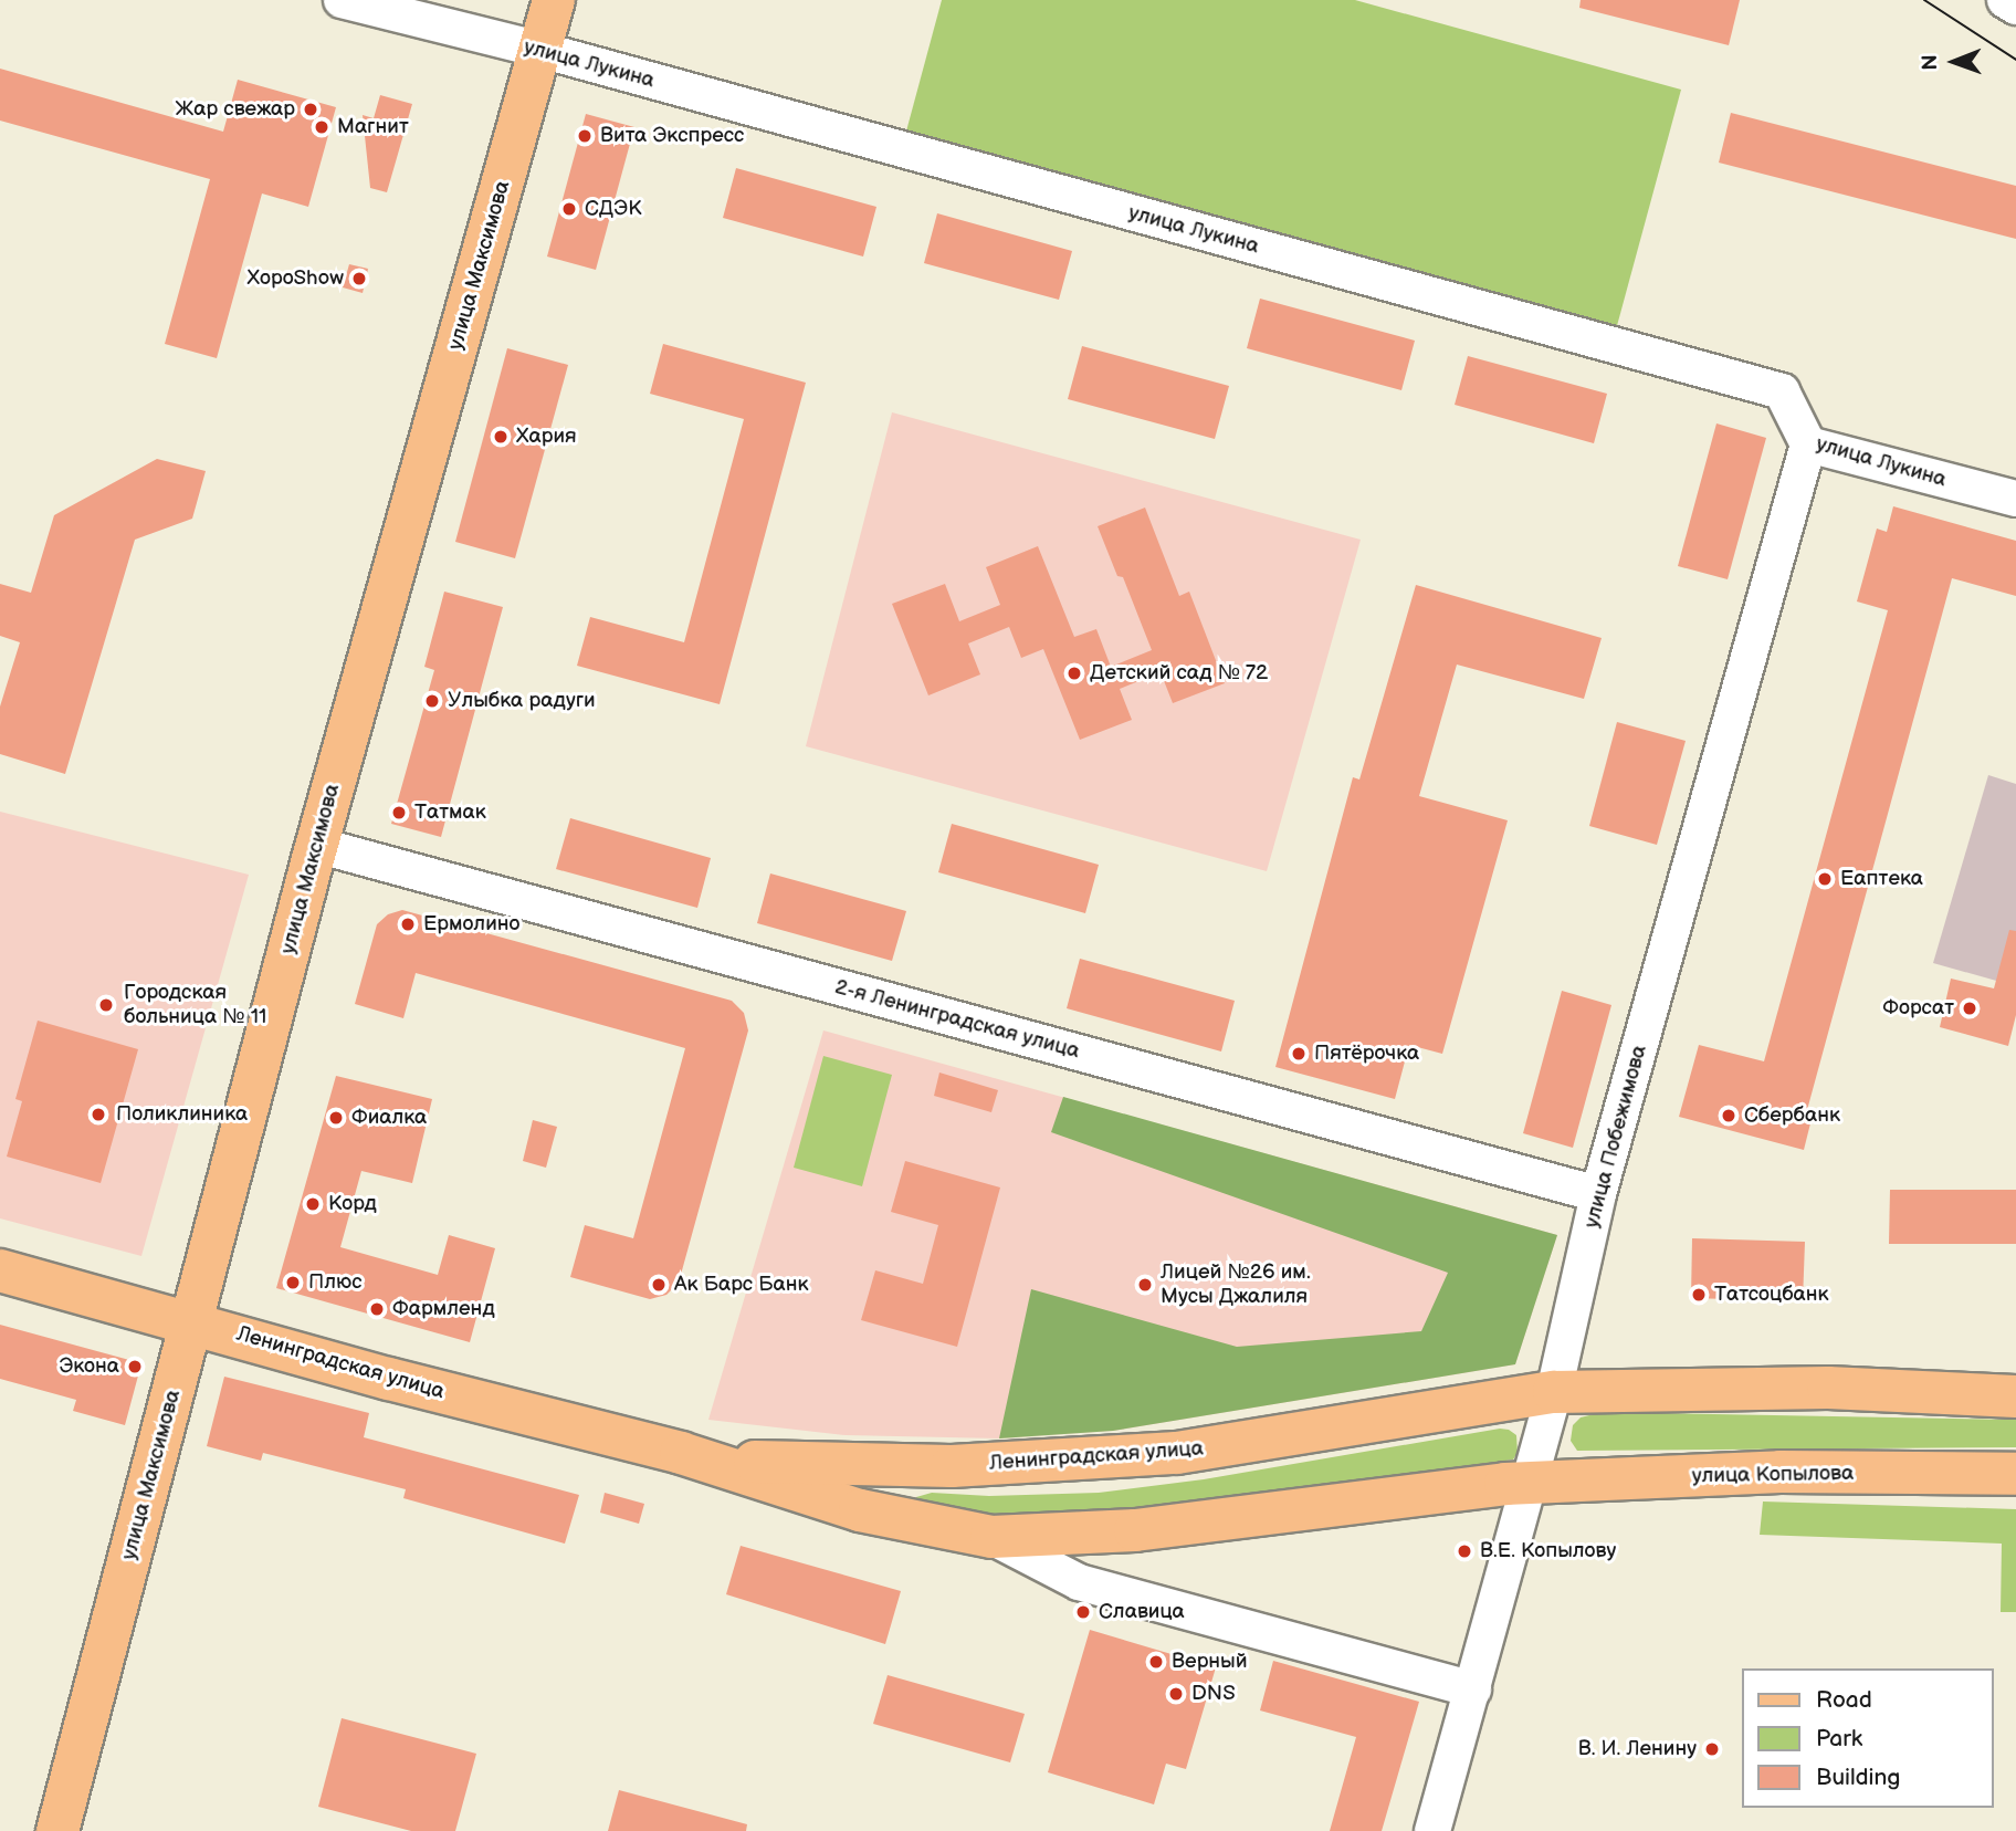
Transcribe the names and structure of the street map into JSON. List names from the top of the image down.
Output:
{
  "streets": {
    "main road": ["улица Максимова", "Ленинградская улица", "улица Копылова"],
    "street": ["улица Лукина", "2-я Ленинградская улица", "улица Побежимова"]
  },
  "crossings": [
    ["улица Лукина", "улица Максимова"],
    ["улица Лукина", "улица Побежимова"],
    ["улица Максимова", "2-я Ленинградская улица"],
    ["улица Максимова", "Ленинградская улица"],
    ["2-я Ленинградская улица", "улица Побежимова"],
    ["улица Побежимова", "Ленинградская улица"],
    ["улица Побежимова", "улица Копылова"],
    ["Ленинградская улица", "улица Копылова"]
  ],
  "places": [
    "Жар свежар",
    "Магнит",
    "Вита Экспресс",
    "СДЭК",
    "ХороShow",
    "Хария",
    "Детский сад № 72",
    "Улыбка радуги",
    "Татмак",
    "Еаптека",
    "Ермолино",
    "Городская больница № 11",
    "Форсат",
    "Пятёрочка",
    "Поликлиника",
    "Сбербанк",
    "Фиалка",
    "Корд",
    "Плюс",
    "Ак Барс Банк",
    "Лицей №26 им. Мусы Джалиля",
    "Татсоцбанк",
    "Фармленд",
    "Экона",
    "В.Е. Копылову",
    "Славица",
    "Верный",
    "DNS",
    "В. И. Ленину"
  ],
  "legend": ["Road", "Park", "Building"],
  "north": "left"
}
